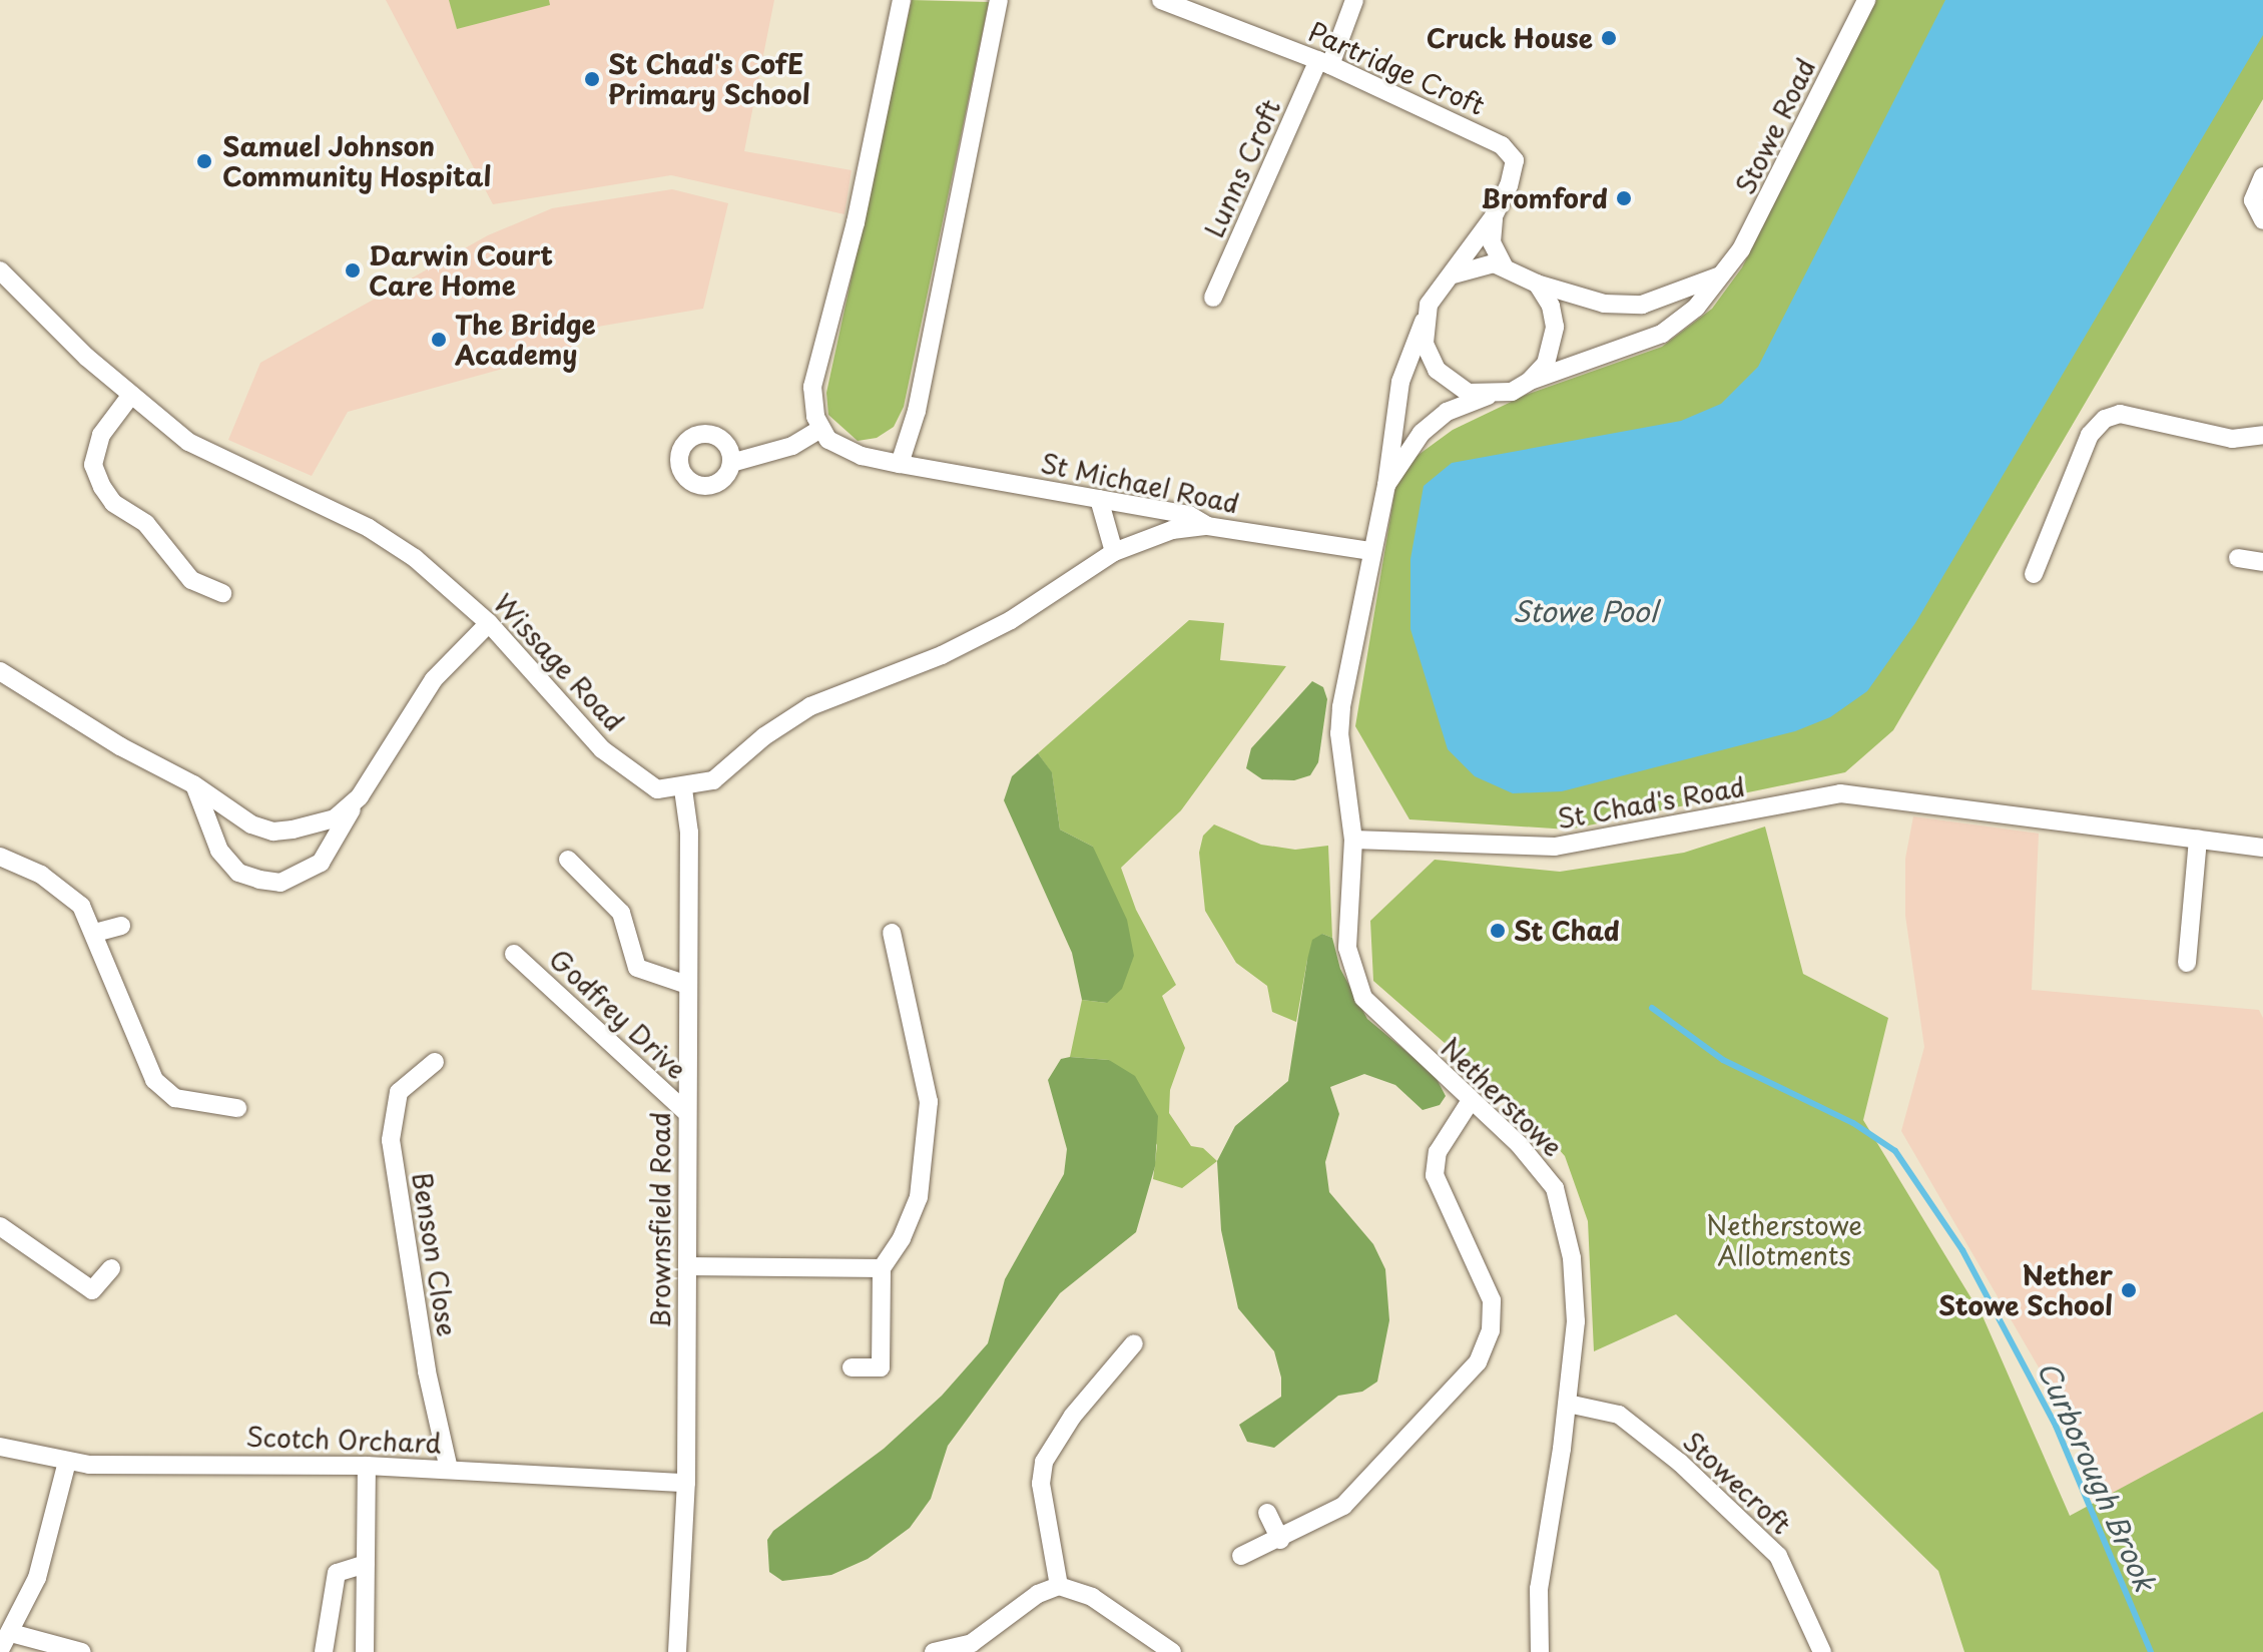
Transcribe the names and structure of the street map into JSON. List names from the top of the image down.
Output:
{
  "streets": {
    "street": [
      "Partridge Croft",
      "Stowe Road",
      "Lunns Croft",
      "St Michael Road",
      "Wissage Road",
      "St Chad's Road",
      "Godfrey Drive",
      "Netherstowe",
      "Brownsfield Road",
      "Benson Close",
      "Scotch Orchard",
      "Stowecroft"
    ]
  },
  "crossings": [
    ["Partridge Croft", "Lunns Croft"],
    ["Wissage Road", "Brownsfield Road"],
    ["St Chad's Road", "Netherstowe"],
    ["Godfrey Drive", "Brownsfield Road"],
    ["Netherstowe", "Stowecroft"],
    ["Brownsfield Road", "Scotch Orchard"],
    ["Benson Close", "Scotch Orchard"]
  ],
  "water": ["Stowe Pool", "Curborough Brook"],
  "parks": ["Netherstowe Allotments"],
  "places": [
    "Cruck House",
    "St Chad's CofE Primary School",
    "Samuel Johnson Community Hospital",
    "Bromford",
    "Darwin Court Care Home",
    "The Bridge Academy",
    "St Chad",
    "Nether Stowe School"
  ]
}
